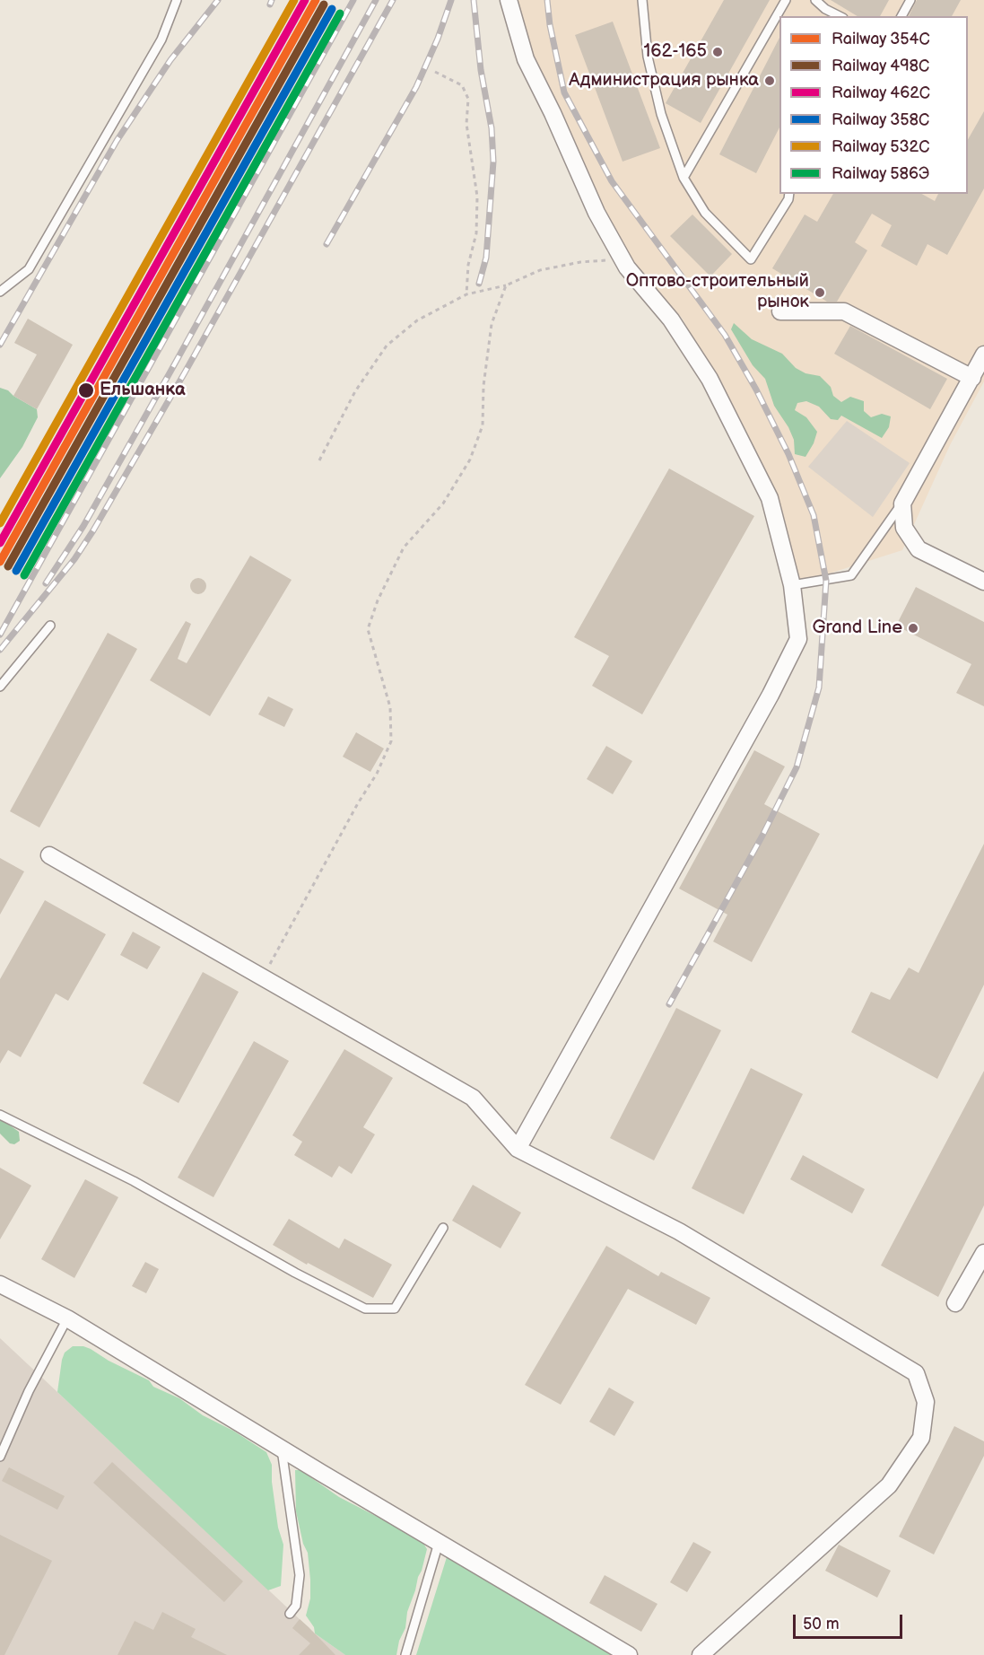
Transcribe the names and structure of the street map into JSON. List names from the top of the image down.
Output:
{
  "places": [
    "162-165",
    "Администрация рынка",
    "Оптово-строительный рынок",
    "Ельшанка",
    "Grand Line"
  ],
  "lines": [
    "rail line 354С",
    "rail line 462С",
    "rail line 532С",
    "rail line 498С",
    "rail line 358С",
    "rail line 586Э"
  ],
  "legend": [
    "Railway 354С",
    "Railway 498С",
    "Railway 462С",
    "Railway 358С",
    "Railway 532С",
    "Railway 586Э"
  ],
  "scale_bar": "50 m"
}
